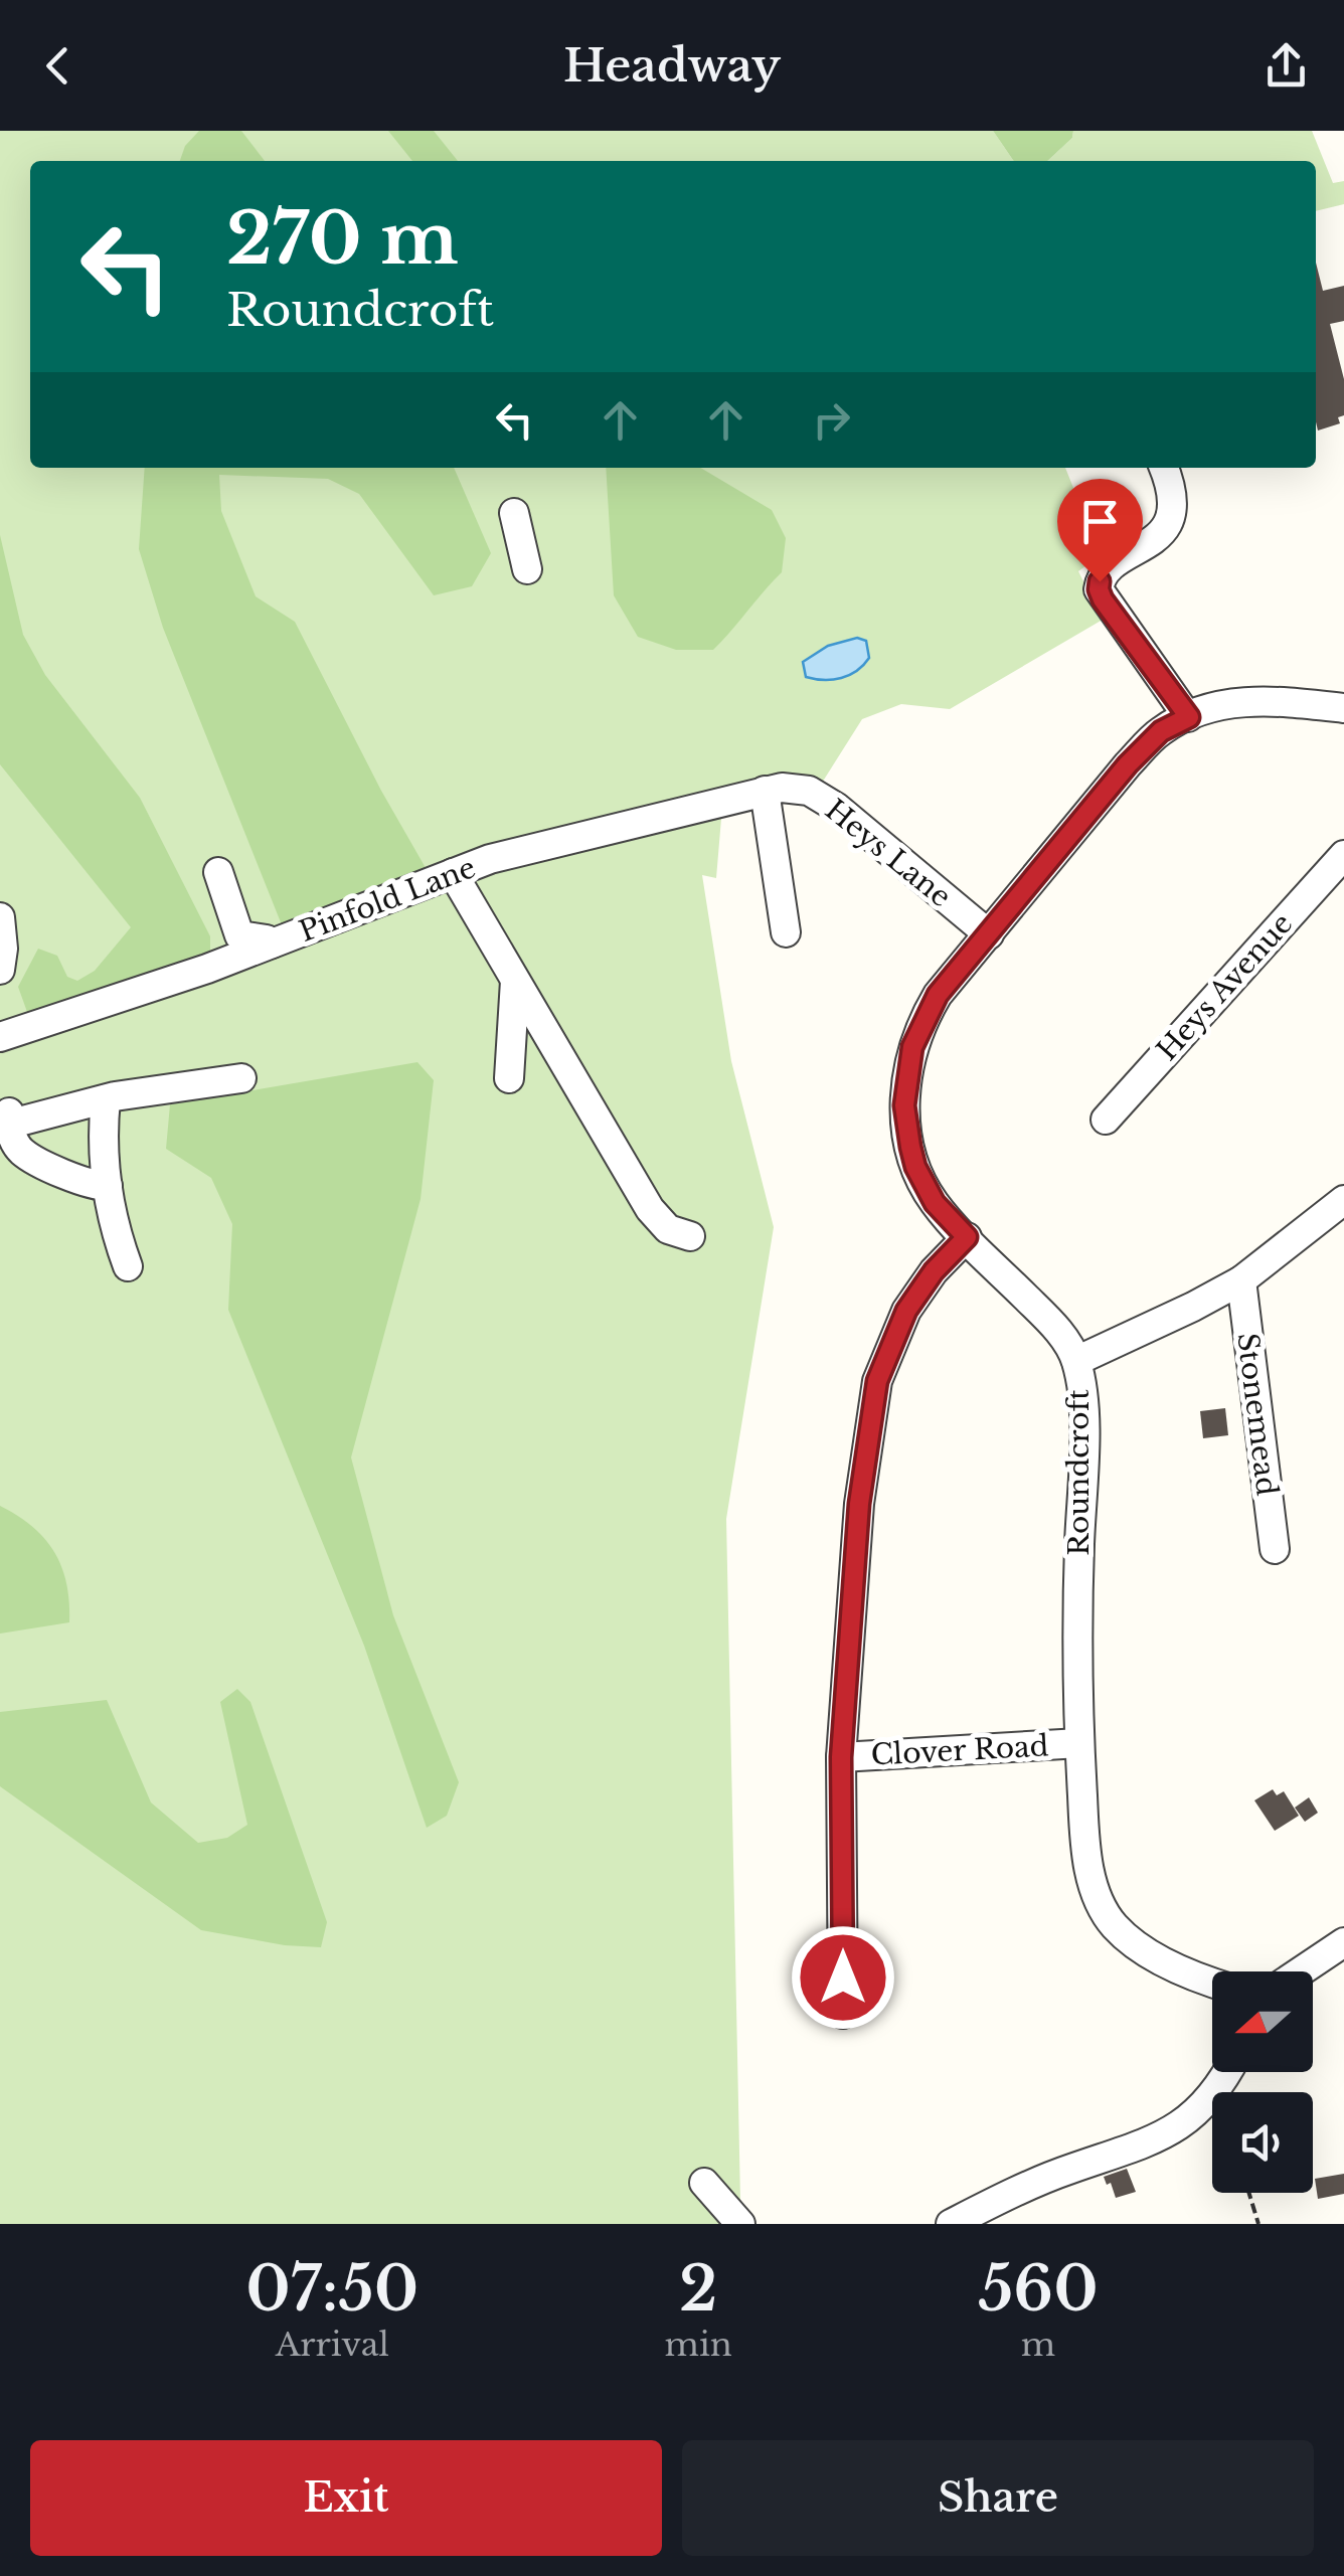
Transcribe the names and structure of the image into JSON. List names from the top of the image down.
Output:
{
  "streets": {
    "street": [
      "Heys Lane",
      "Pinfold Lane",
      "Heys Avenue",
      "Stonemead",
      "Roundcroft",
      "Clover Road"
    ]
  },
  "crossings": [
    ["Heys Lane", "Pinfold Lane"],
    ["Heys Lane", "Roundcroft"],
    ["Roundcroft", "Clover Road"]
  ],
  "north": "left",
  "page": {
    "header": "Headway",
    "turn": ["270 m", "Roundcroft"],
    "eta": [
      "07:50",
      "Arrival",
      "2",
      "min",
      "560",
      "m"
    ],
    "buttons": ["Exit", "Share"]
  }
}
